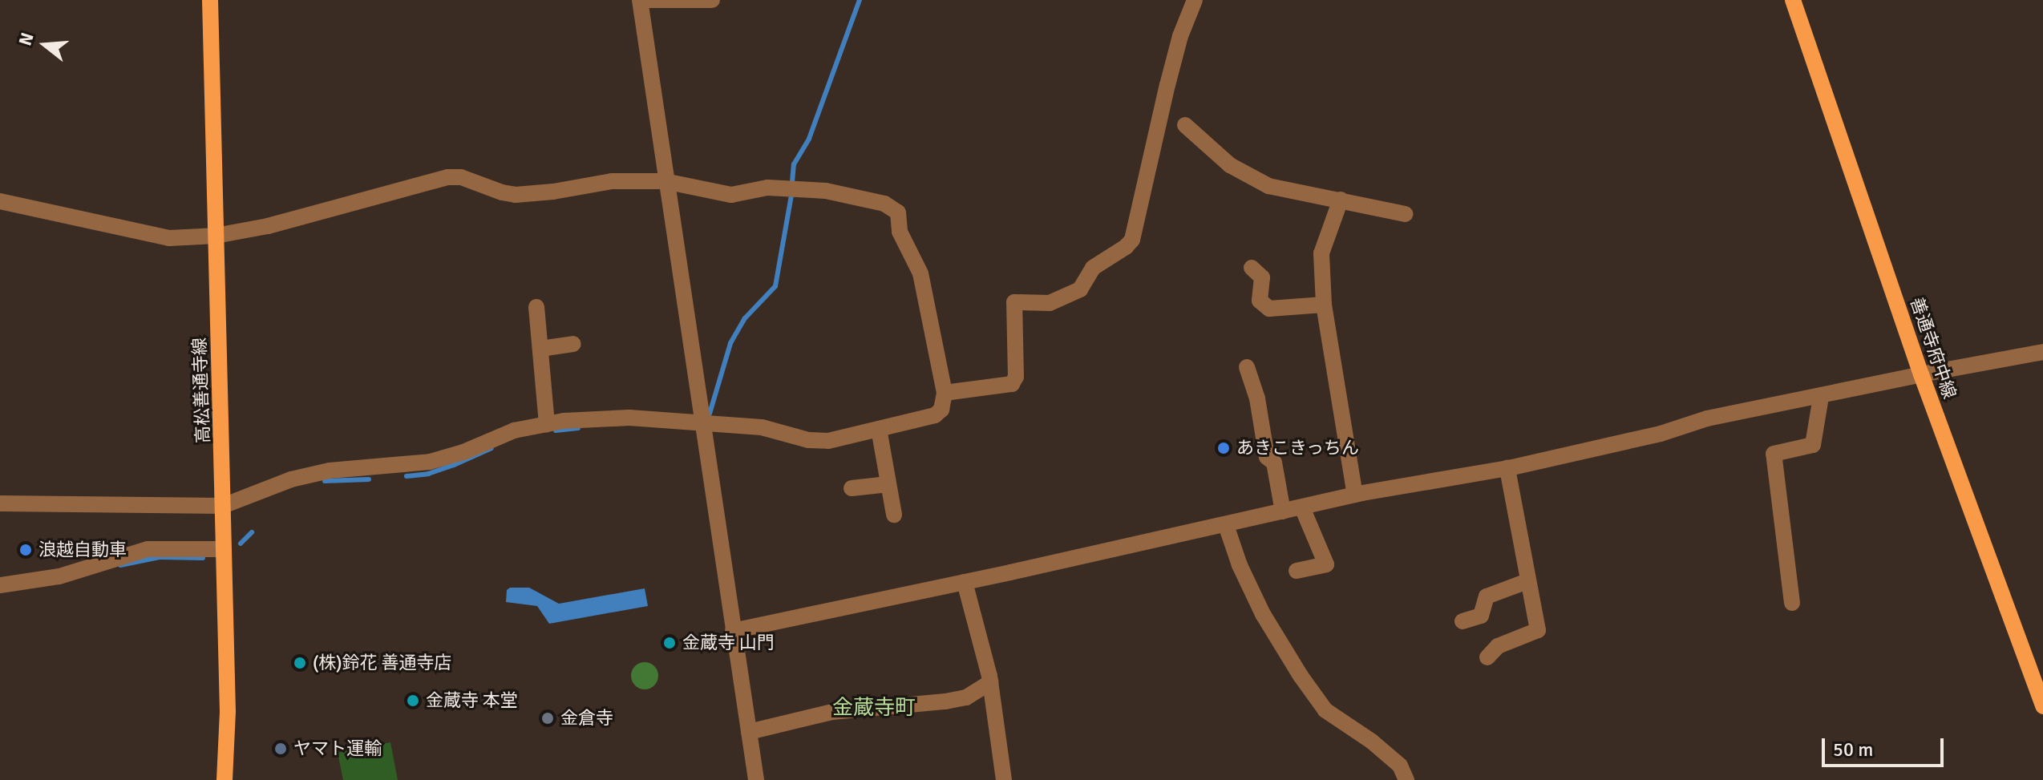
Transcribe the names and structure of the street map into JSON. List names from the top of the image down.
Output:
{
  "streets": {
    "main road": ["善通寺府中線", "高松善通寺線"]
  },
  "districts": ["金蔵寺町"],
  "places": [
    "あきこきっちん",
    "浪越自動車",
    "金蔵寺 山門",
    "(株)鈴花 善通寺店",
    "金蔵寺 本堂",
    "金倉寺",
    "ヤマト運輸"
  ],
  "scale_bar": "50 m",
  "north": "left"
}
